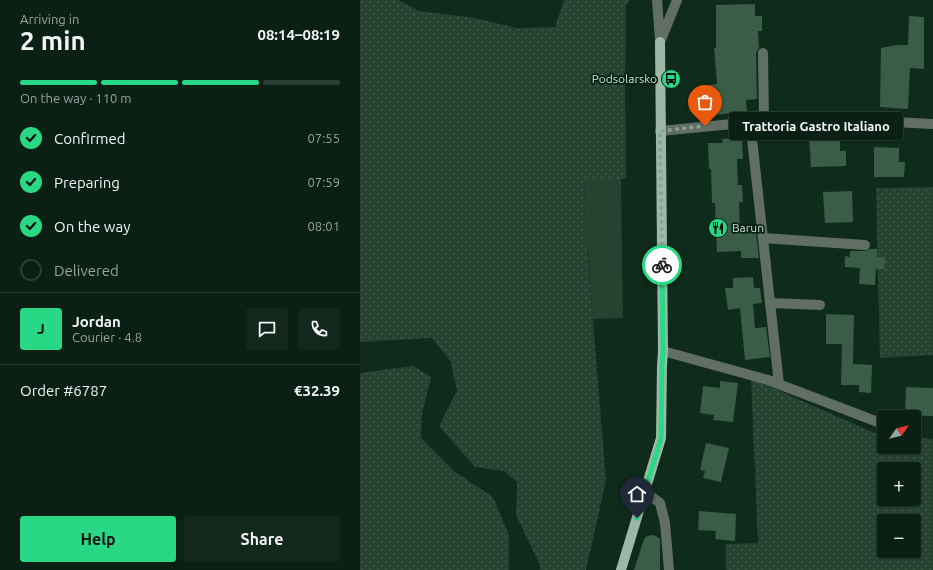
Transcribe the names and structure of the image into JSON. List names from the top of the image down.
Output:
{
  "places": {
    "bus stop": ["Podsolarsko"],
    "other": ["Trattoria Gastro Italiano"],
    "restaurant": ["Barun"]
  },
  "north": "top right",
  "page": {
    "heading": ["2 min", "Arriving in", "08:14–08:19"],
    "panel": [
      "Jordan",
      "Courier · 4.8",
      "Order #6787",
      "€32.39"
    ],
    "bar": "On the way · 110 m",
    "bubble": "Trattoria Gastro Italiano",
    "list": [
      ["Confirmed", "07:55"],
      ["Preparing", "07:59"],
      ["On the way", "08:01"],
      "Delivered"
    ],
    "round": "J",
    "map_buttons": ["+", "−"],
    "buttons": ["Help", "Share"]
  }
}
